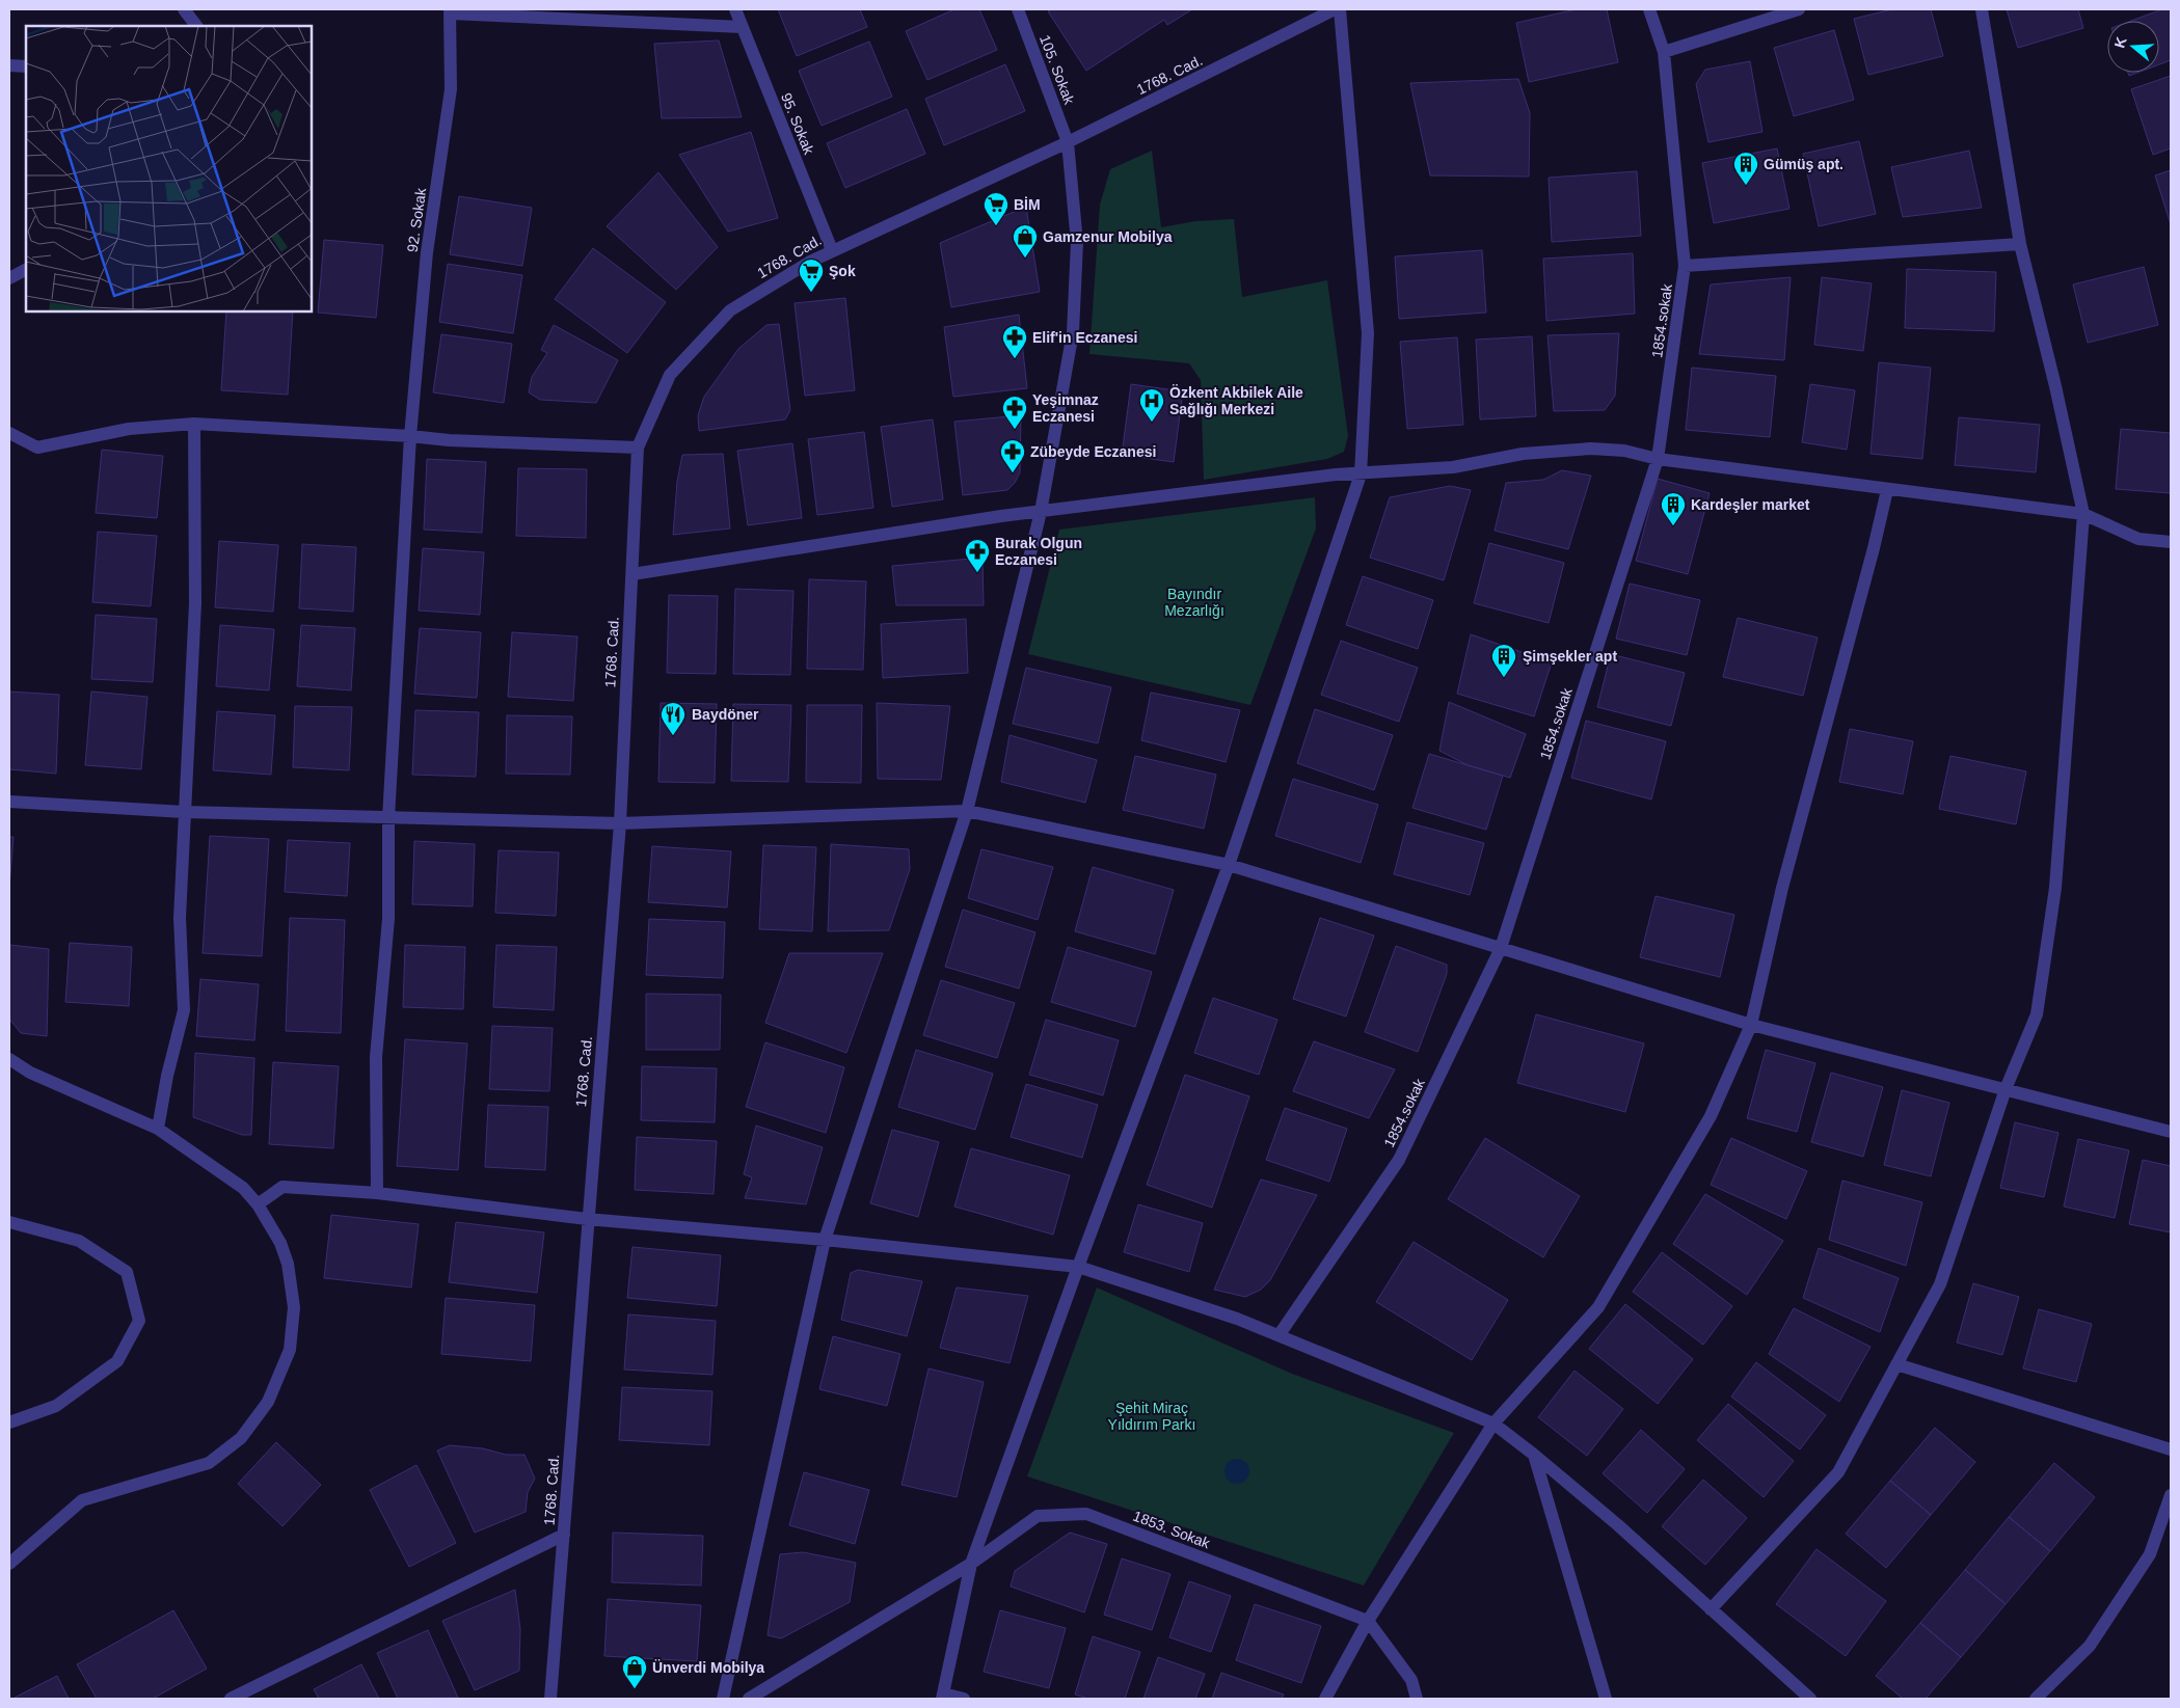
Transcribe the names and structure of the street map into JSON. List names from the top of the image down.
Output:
{
  "streets": {
    "street": [
      "105. Sokak",
      "1768. Cad.",
      "95. Sokak",
      "92. Sokak",
      "1854.sokak",
      "1853. Sokak"
    ]
  },
  "crossings": [
    ["105. Sokak", "1768. Cad."],
    ["1768. Cad.", "95. Sokak"]
  ],
  "parks": ["Bayındır Mezarlığı", "Şehit Miraç Yıldırım Parkı"],
  "places": {
    "building": ["Gümüş apt.", "Kardeşler market", "Şimşekler apt"],
    "supermarket": ["BİM", "Şok"],
    "shop": ["Gamzenur Mobilya", "Ünverdi Mobilya"],
    "pharmacy": [
      "Elif'in Eczanesi",
      "Yeşimnaz Eczanesi",
      "Zübeyde Eczanesi",
      "Burak Olgun Eczanesi"
    ],
    "hospital": ["Özkent Akbilek Aile Sağlığı Merkezi"],
    "restaurant": ["Baydöner"]
  },
  "north": "left"
}
